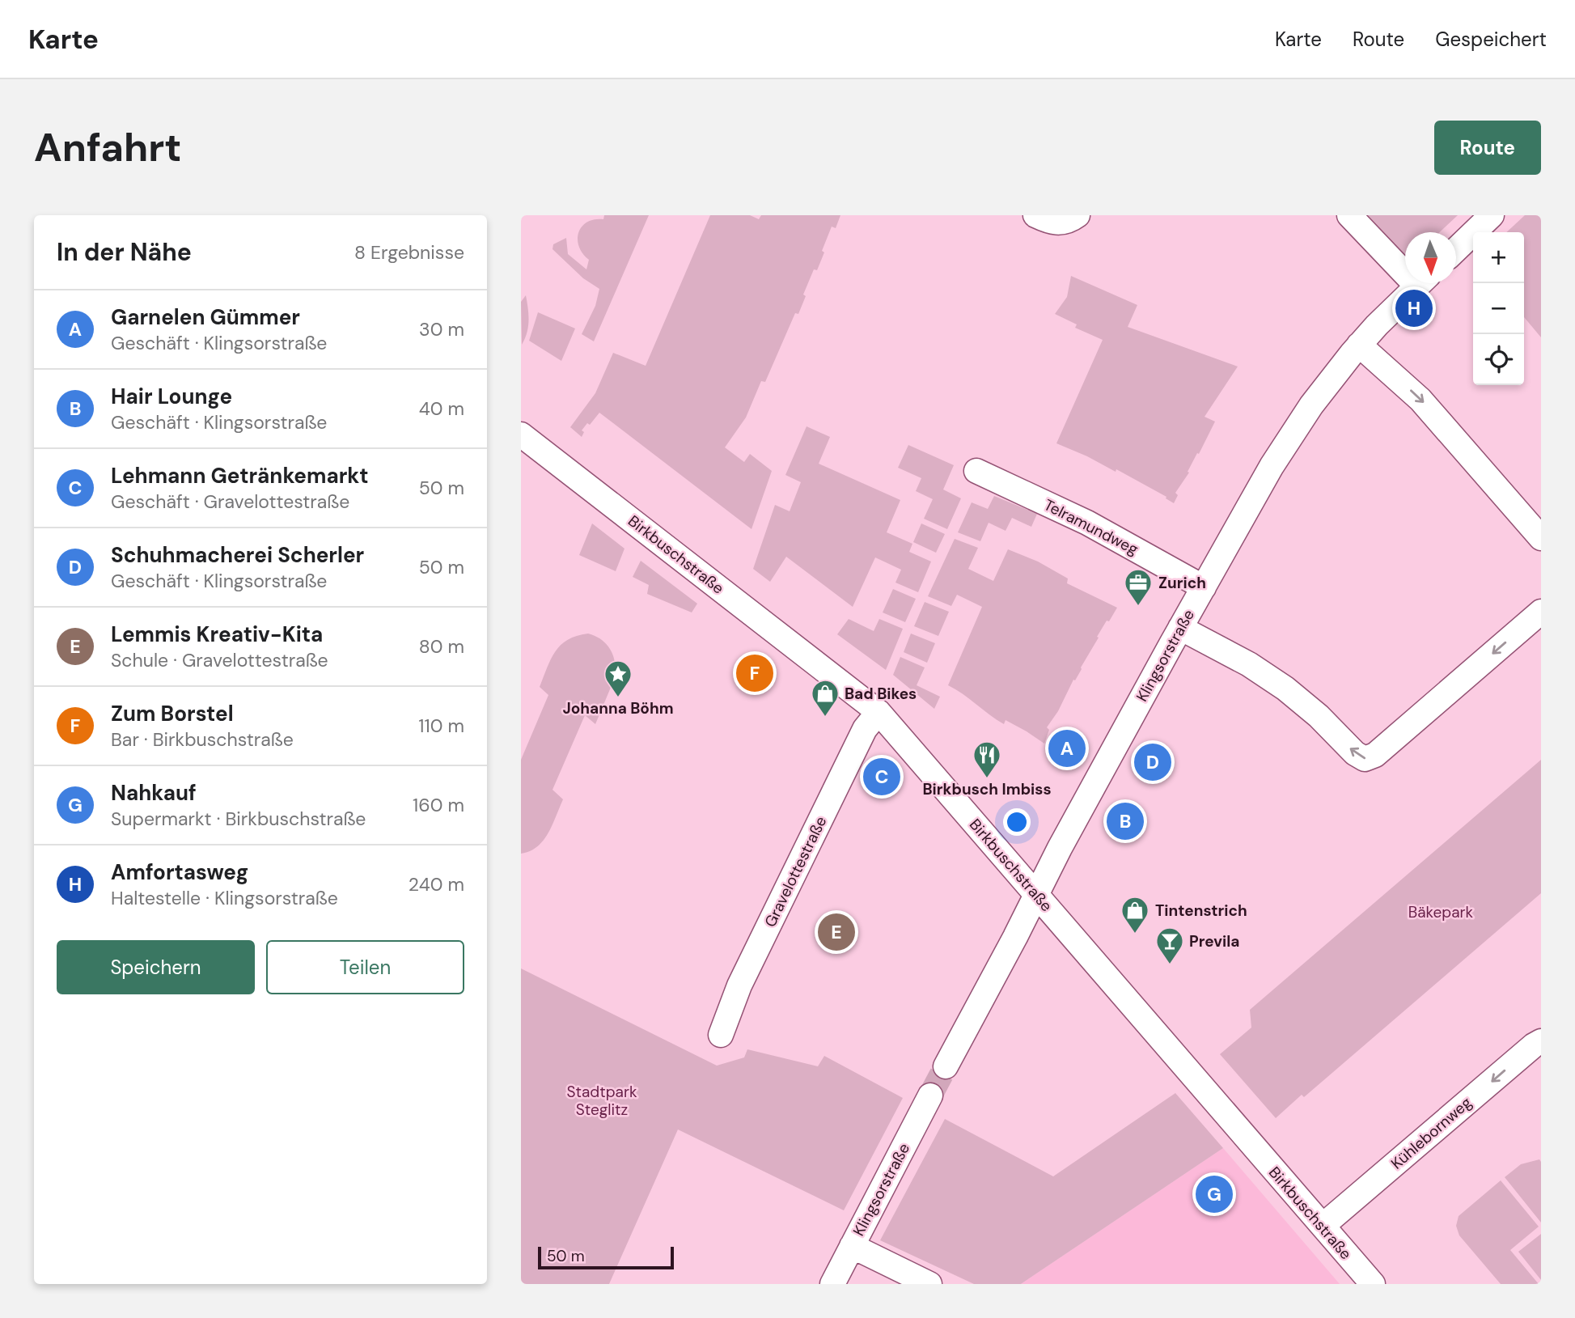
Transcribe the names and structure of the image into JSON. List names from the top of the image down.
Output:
{
  "streets": {
    "street": [
      "Telramundweg",
      "Birkbuschstraße",
      "Klingsorstraße",
      "Gravelottestraße",
      "Kühlebornweg"
    ]
  },
  "crossings": [
    ["Telramundweg", "Klingsorstraße"],
    ["Birkbuschstraße", "Klingsorstraße"],
    ["Birkbuschstraße", "Gravelottestraße"],
    ["Birkbuschstraße", "Kühlebornweg"]
  ],
  "one_way": ["Kühlebornweg"],
  "parks": ["Bäkepark", "Stadtpark Steglitz"],
  "places": {
    "office": ["Zurich"],
    "place": ["Johanna Böhm"],
    "shop": ["Bad Bikes", "Tintenstrich"],
    "restaurant": ["Birkbusch Imbiss"],
    "bar": ["Previla"]
  },
  "scale_bar": "50 m",
  "north": "bottom",
  "page": {
    "header": "Karte",
    "nav": ["Karte", "Route", "Gespeichert"],
    "buttons": [
      "Route",
      ["Speichern", "Teilen"]
    ],
    "title": "Anfahrt",
    "heading": ["In der Nähe", "8 Ergebnisse"],
    "map_buttons": ["+", "−"],
    "pins": [
      "H",
      "F",
      "A",
      "D",
      "C",
      "B",
      "E",
      "G"
    ],
    "list": [
      {
        "mark": "A",
        "name": "Garnelen Gümmer",
        "note": "Geschäft · Klingsorstraße",
        "value": "30 m"
      },
      {
        "mark": "B",
        "name": "Hair Lounge",
        "note": "Geschäft · Klingsorstraße",
        "value": "40 m"
      },
      {
        "mark": "C",
        "name": "Lehmann Getränkemarkt",
        "note": "Geschäft · Gravelottestraße",
        "value": "50 m"
      },
      {
        "mark": "D",
        "name": "Schuhmacherei Scherler",
        "note": "Geschäft · Klingsorstraße",
        "value": "50 m"
      },
      {
        "mark": "E",
        "name": "Lemmis Kreativ-Kita",
        "note": "Schule · Gravelottestraße",
        "value": "80 m"
      },
      {
        "mark": "F",
        "name": "Zum Borstel",
        "note": "Bar · Birkbuschstraße",
        "value": "110 m"
      },
      {
        "mark": "G",
        "name": "Nahkauf",
        "note": "Supermarkt · Birkbuschstraße",
        "value": "160 m"
      },
      {
        "mark": "H",
        "name": "Amfortasweg",
        "note": "Haltestelle · Klingsorstraße",
        "value": "240 m"
      }
    ],
    "scale": "50 m"
  }
}
